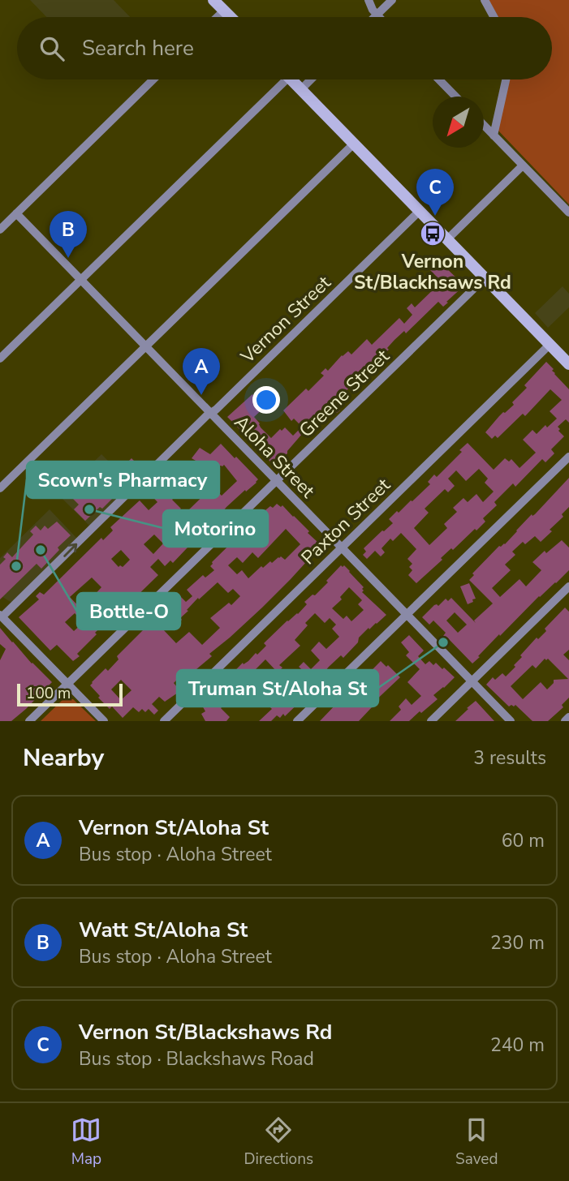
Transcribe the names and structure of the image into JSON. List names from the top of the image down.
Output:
{
  "streets": {
    "street": [
      "Vernon Street",
      "Greene Street",
      "Aloha Street",
      "Paxton Street"
    ]
  },
  "crossings": [
    ["Vernon Street", "Aloha Street"],
    ["Greene Street", "Aloha Street"],
    ["Aloha Street", "Paxton Street"]
  ],
  "one_way": ["Vernon Street"],
  "places": {
    "bus stop": ["Vernon St/Blackhsaws Rd"],
    "other": [
      "Motorino",
      "Bottle-O",
      "Scown's Pharmacy",
      "Truman St/Aloha St"
    ]
  },
  "scale_bar": "100 m",
  "north": "bottom left",
  "page": {
    "search": "Search here",
    "pins": ["C", "B", "A"],
    "scale": "100 m",
    "heading": ["Nearby", "3 results"],
    "list": [
      {
        "mark": "A",
        "name": "Vernon St/Aloha St",
        "note": "Bus stop · Aloha Street",
        "value": "60 m"
      },
      {
        "mark": "B",
        "name": "Watt St/Aloha St",
        "note": "Bus stop · Aloha Street",
        "value": "230 m"
      },
      {
        "mark": "C",
        "name": "Vernon St/Blackshaws Rd",
        "note": "Bus stop · Blackshaws Road",
        "value": "240 m"
      }
    ],
    "nav": ["Map", "Directions", "Saved"]
  }
}
